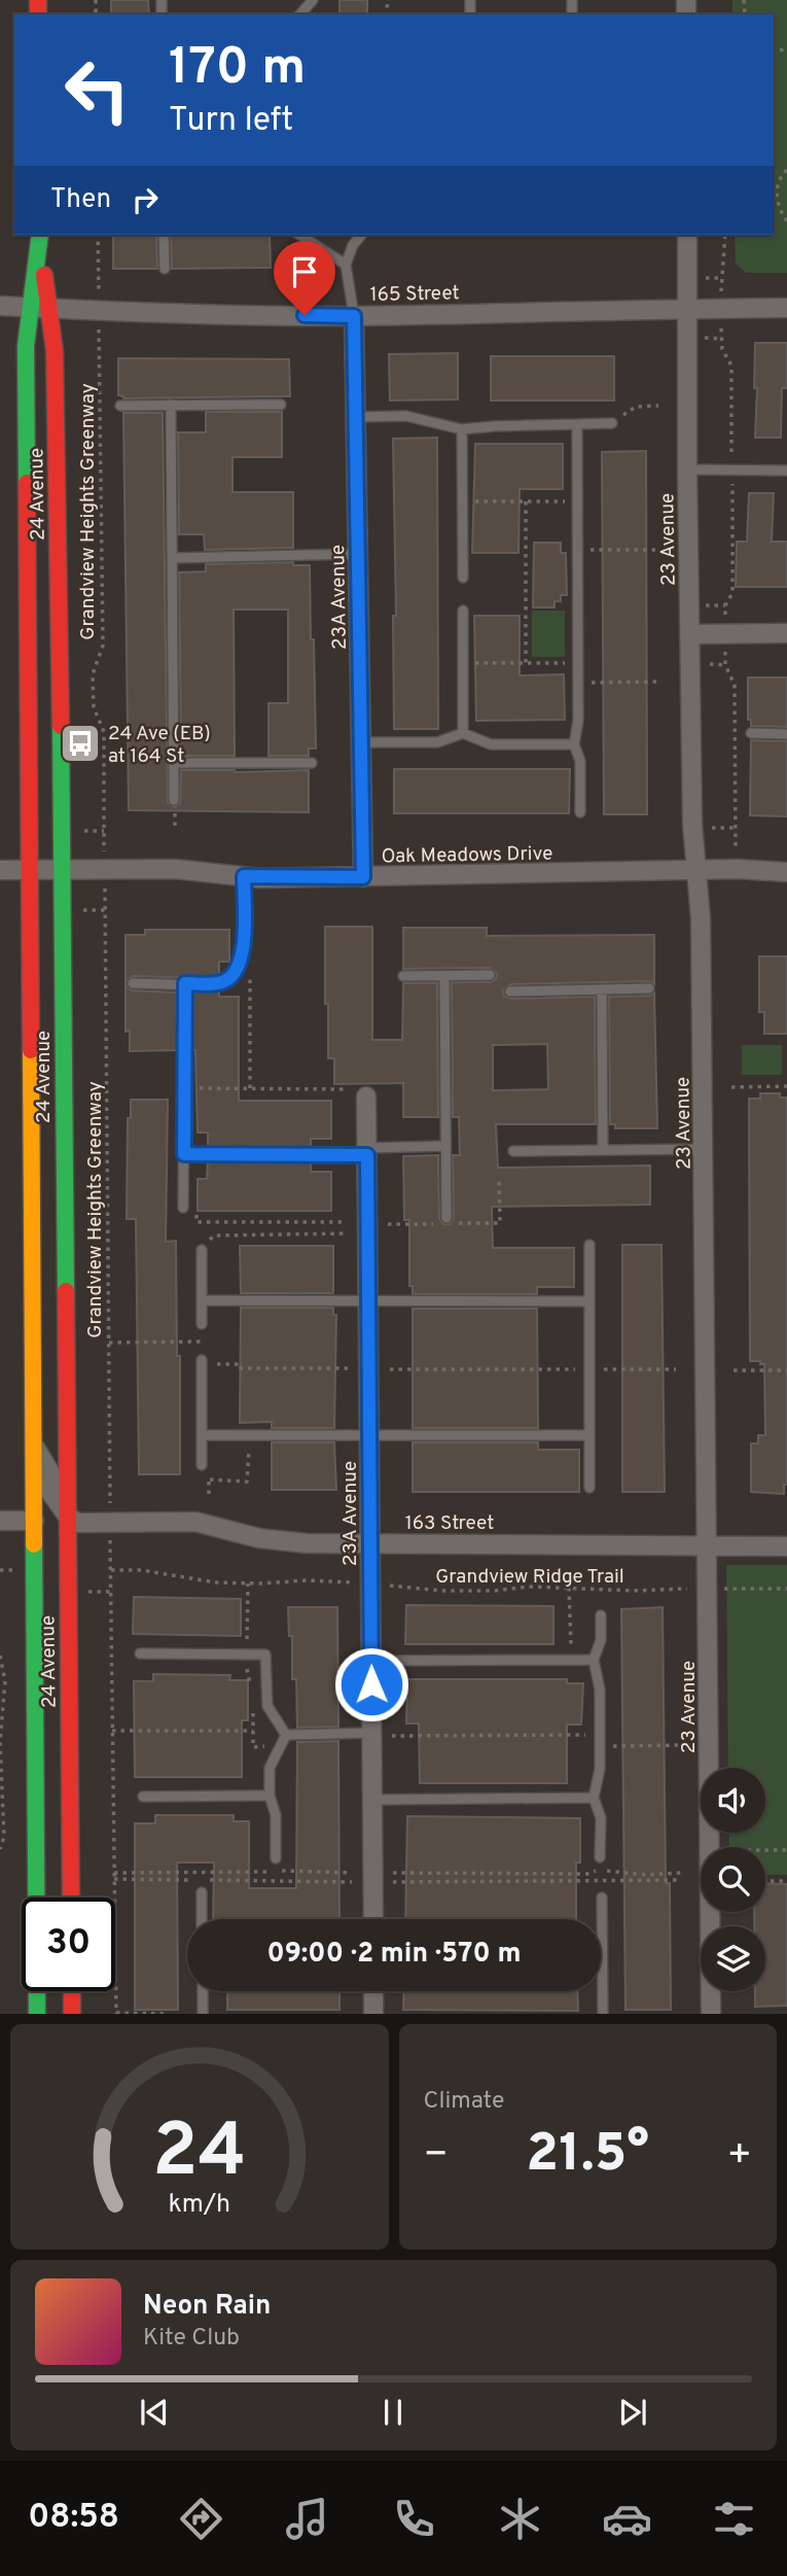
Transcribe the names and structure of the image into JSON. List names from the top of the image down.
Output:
{
  "streets": {
    "main road": ["24 Avenue"],
    "street": [
      "165 Street",
      "23 Avenue",
      "23A Avenue",
      "Oak Meadows Drive",
      "163 Street"
    ],
    "path": ["Grandview Heights Greenway", "Grandview Ridge Trail"]
  },
  "crossings": [
    ["165 Street", "24 Avenue"],
    ["165 Street", "Grandview Heights Greenway"],
    ["165 Street", "23 Avenue"],
    ["165 Street", "23A Avenue"],
    ["24 Avenue", "Oak Meadows Drive"],
    ["24 Avenue", "163 Street"],
    ["23 Avenue", "Oak Meadows Drive"],
    ["23 Avenue", "163 Street"],
    ["23A Avenue", "Oak Meadows Drive"],
    ["23A Avenue", "163 Street"]
  ],
  "places": {
    "bus stop": ["24 Ave (EB) at 164 St"]
  },
  "page": {
    "turn": ["170 m", "Turn left"],
    "then": "Then",
    "limit": "30",
    "trip": "09:00 · 2 min · 570 m",
    "tile": "Climate",
    "heat": ["−", "21.5°", "+"],
    "song": ["Neon Rain", "Kite Club"],
    "tabs": "08:58",
    "gauge": ["24", "km/h"]
  }
}
